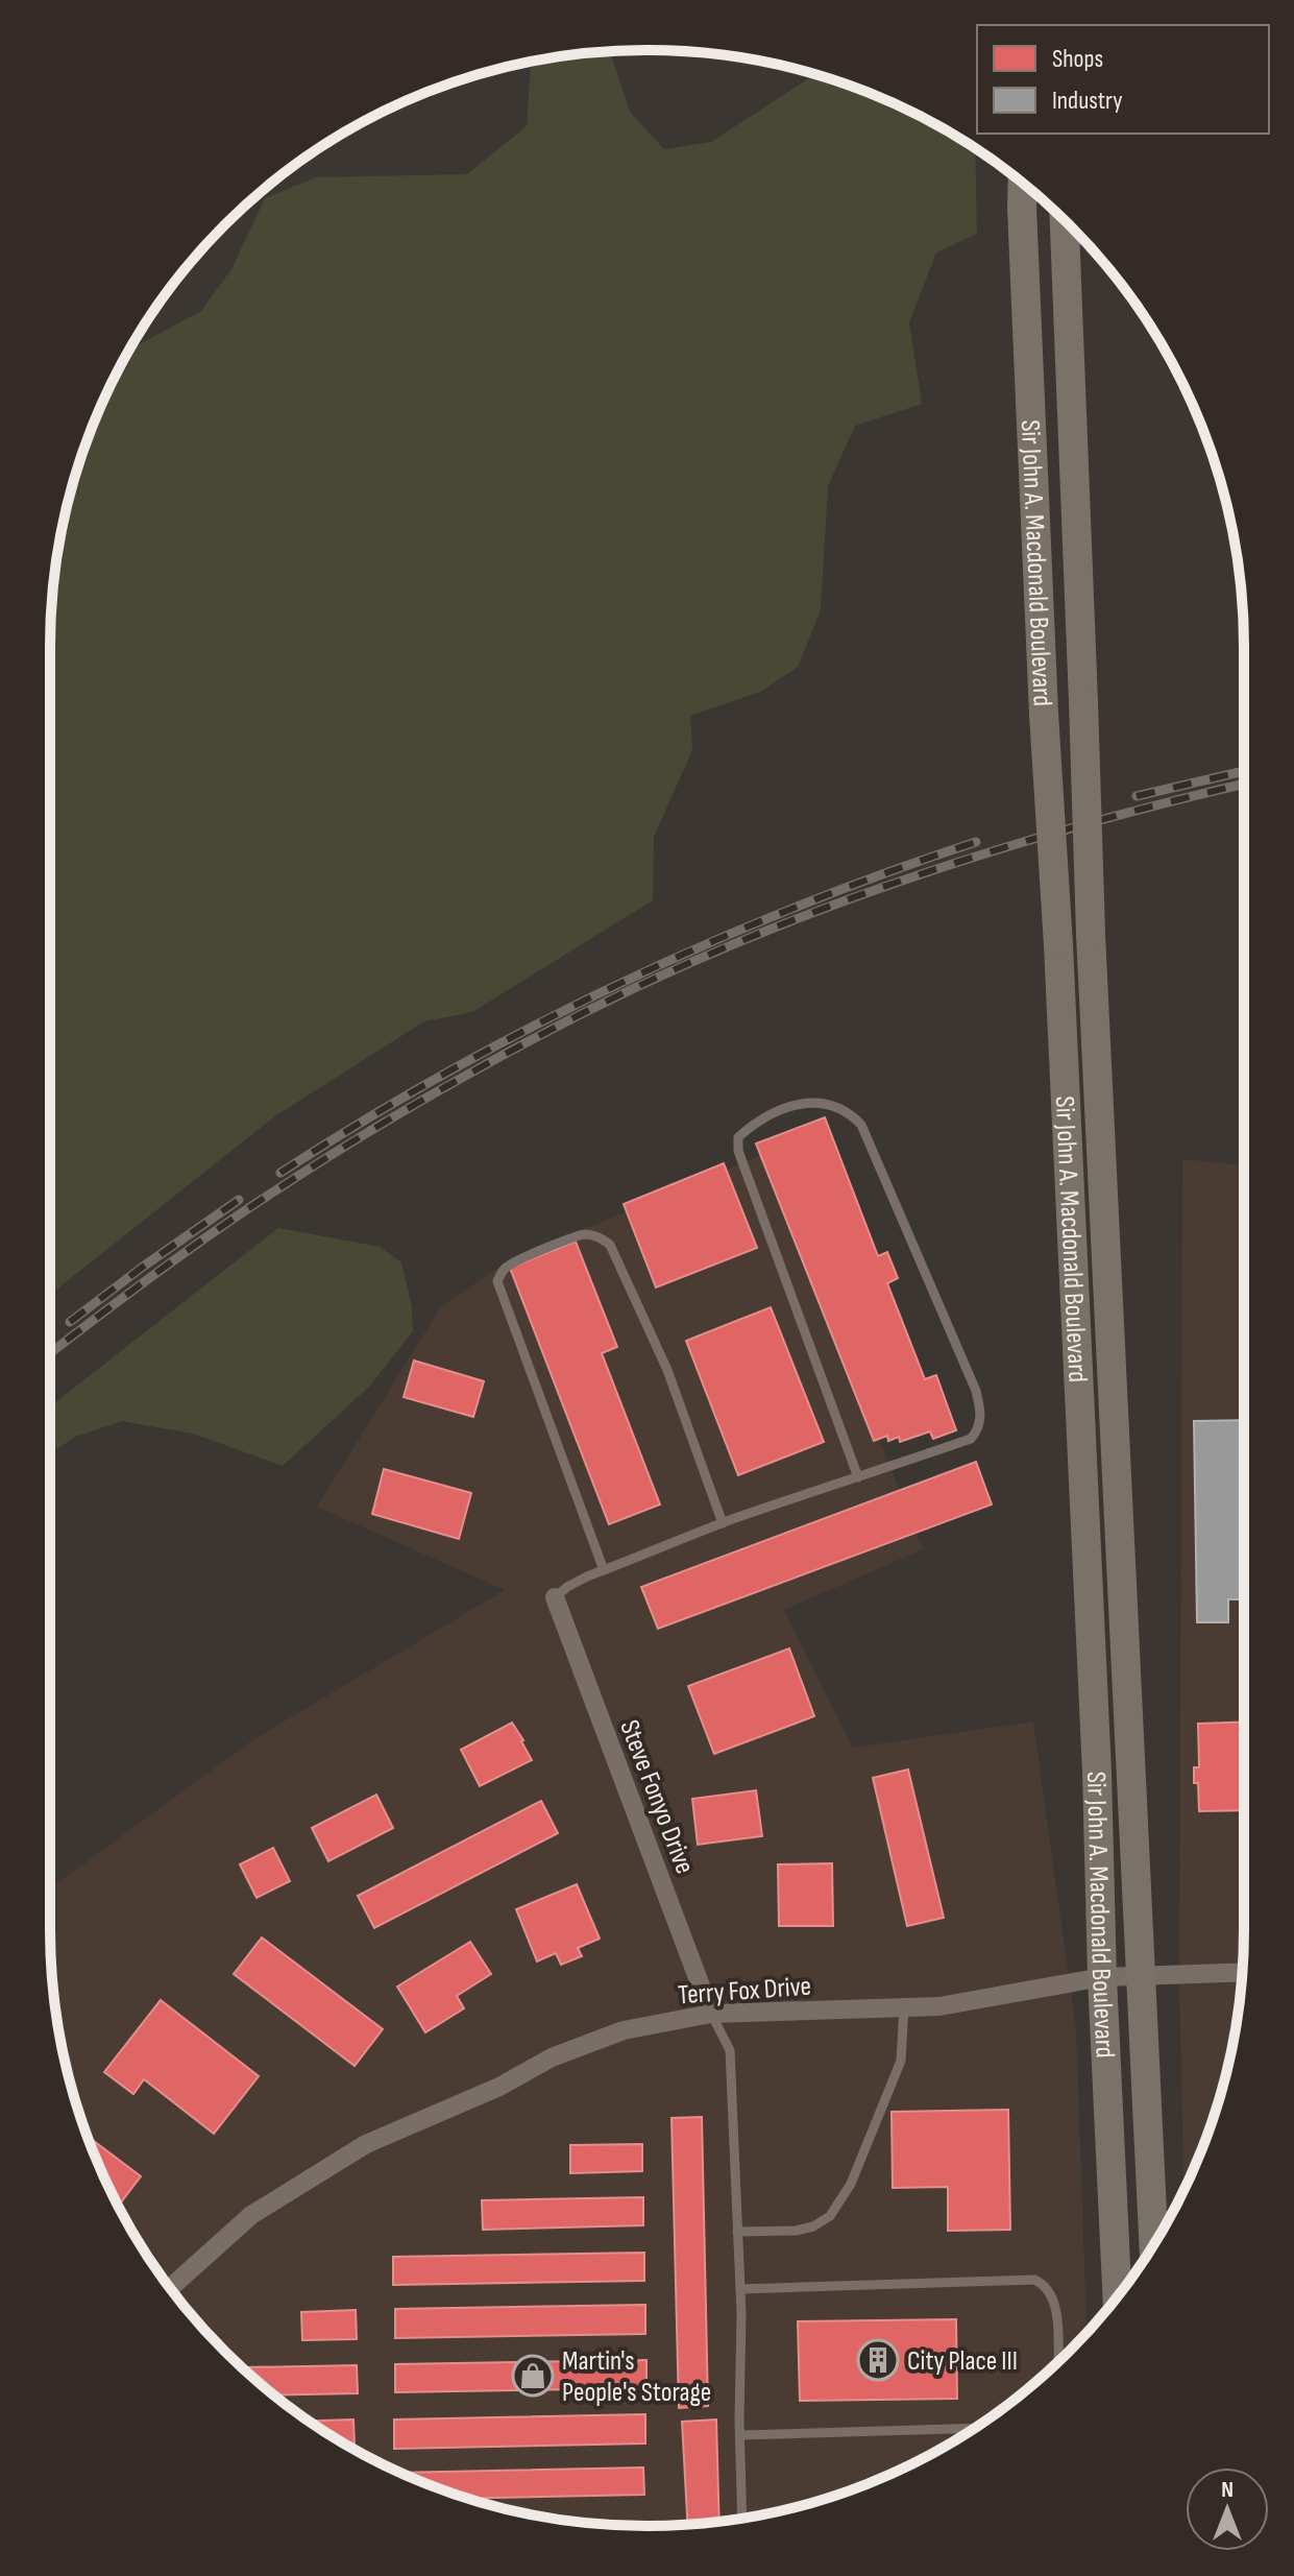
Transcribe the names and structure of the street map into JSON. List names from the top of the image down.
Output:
{
  "streets": {
    "main road": ["Sir John A. Macdonald Boulevard"],
    "street": ["Steve Fonyo Drive", "Terry Fox Drive"]
  },
  "crossings": [
    ["Sir John A. Macdonald Boulevard", "Terry Fox Drive"],
    ["Steve Fonyo Drive", "Terry Fox Drive"]
  ],
  "places": {
    "building": ["City Place III"],
    "shop": ["Martin's People's Storage"]
  },
  "legend": ["Shops", "Industry"],
  "north": "top"
}
